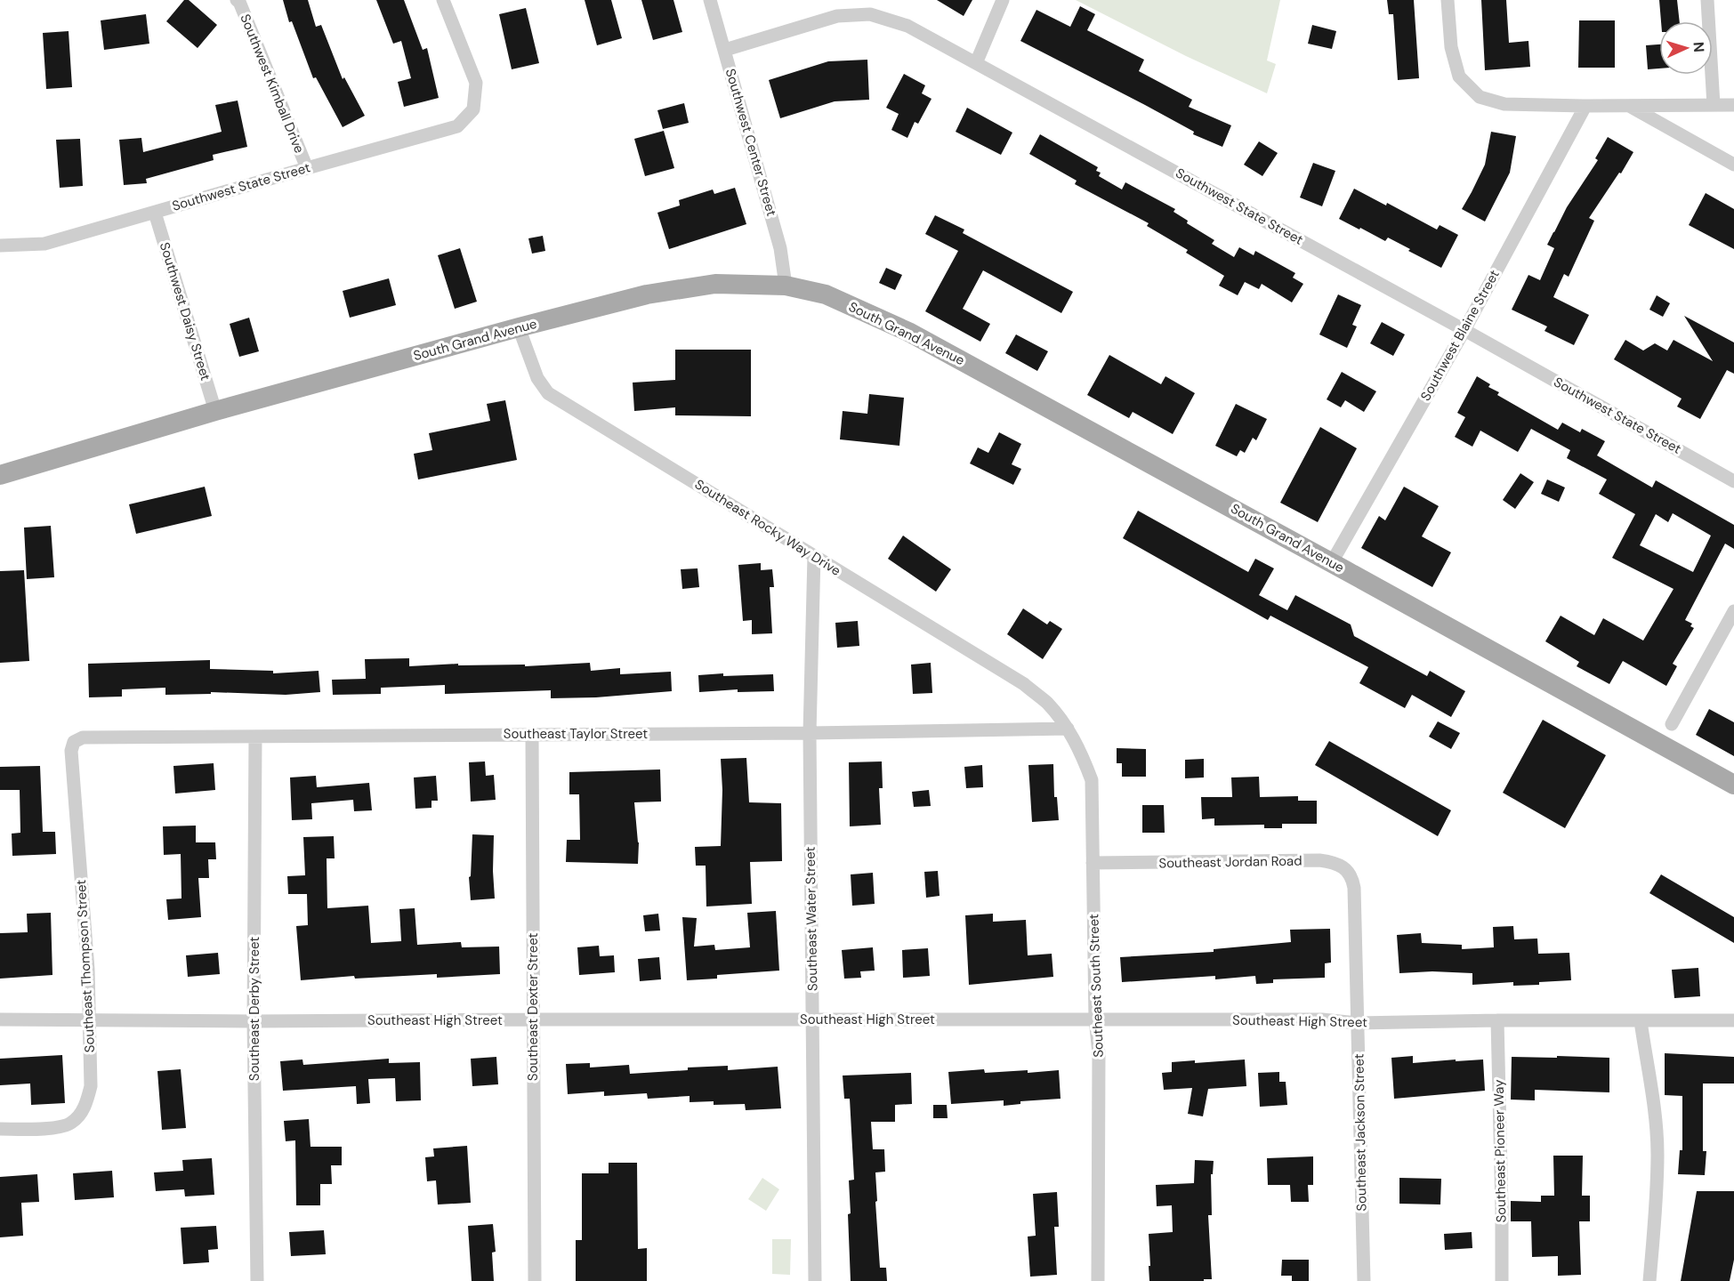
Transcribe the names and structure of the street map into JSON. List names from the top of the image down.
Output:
{
  "streets": {
    "main road": ["South Grand Avenue"],
    "street": [
      "Southwest Kimball Drive",
      "Southwest Center Street",
      "Southwest State Street",
      "Southwest Daisy Street",
      "Southwest Blaine Street",
      "Southeast Rocky Way Drive",
      "Southeast Taylor Street",
      "Southeast Jordan Road",
      "Southeast Water Street",
      "Southeast Thompson Street",
      "Southeast South Street",
      "Southeast Dexter Street",
      "Southeast Derby Street",
      "Southeast High Street",
      "Southeast Jackson Street",
      "Southeast Pioneer Way"
    ]
  },
  "crossings": [
    ["Southwest Kimball Drive", "Southwest State Street"],
    ["Southwest Center Street", "Southwest State Street"],
    ["Southwest Center Street", "South Grand Avenue"],
    ["Southwest State Street", "Southwest Daisy Street"],
    ["Southwest State Street", "Southwest Blaine Street"],
    ["Southwest Daisy Street", "South Grand Avenue"],
    ["South Grand Avenue", "Southwest Blaine Street"],
    ["South Grand Avenue", "Southeast Rocky Way Drive"],
    ["Southeast Rocky Way Drive", "Southeast Water Street"],
    ["Southeast Rocky Way Drive", "Southeast South Street"],
    ["Southeast Taylor Street", "Southeast Water Street"],
    ["Southeast Taylor Street", "Southeast Thompson Street"],
    ["Southeast Taylor Street", "Southeast South Street"],
    ["Southeast Taylor Street", "Southeast Dexter Street"],
    ["Southeast Taylor Street", "Southeast Derby Street"],
    ["Southeast Jordan Road", "Southeast South Street"],
    ["Southeast Jordan Road", "Southeast Jackson Street"],
    ["Southeast Water Street", "Southeast High Street"],
    ["Southeast Thompson Street", "Southeast High Street"],
    ["Southeast South Street", "Southeast High Street"],
    ["Southeast Dexter Street", "Southeast High Street"],
    ["Southeast Derby Street", "Southeast High Street"],
    ["Southeast High Street", "Southeast Jackson Street"],
    ["Southeast High Street", "Southeast Pioneer Way"]
  ],
  "north": "right"
}
